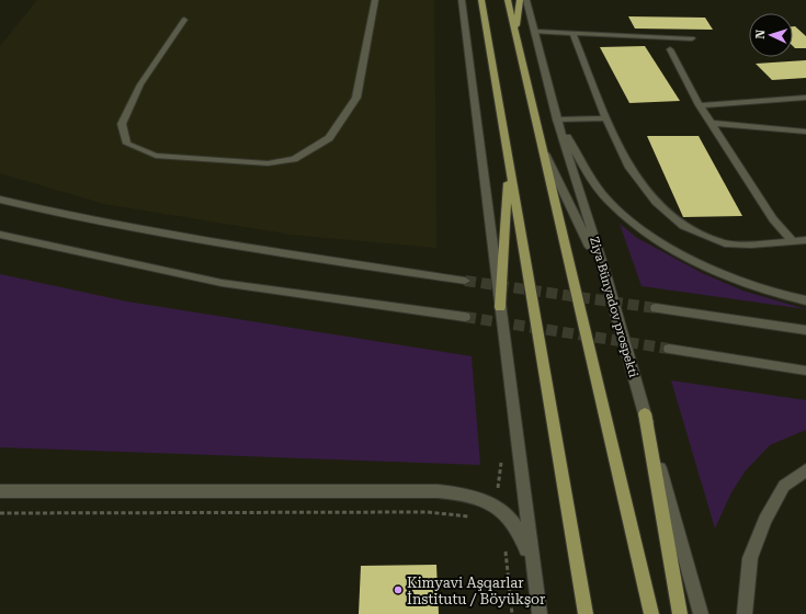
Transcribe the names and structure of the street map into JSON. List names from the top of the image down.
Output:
{
  "streets": {
    "main road": ["Ziya Bünyadov prospekti"]
  },
  "places": ["Kimyavi Aşqarlar İnstitutu / Böyükşor"],
  "north": "left"
}
